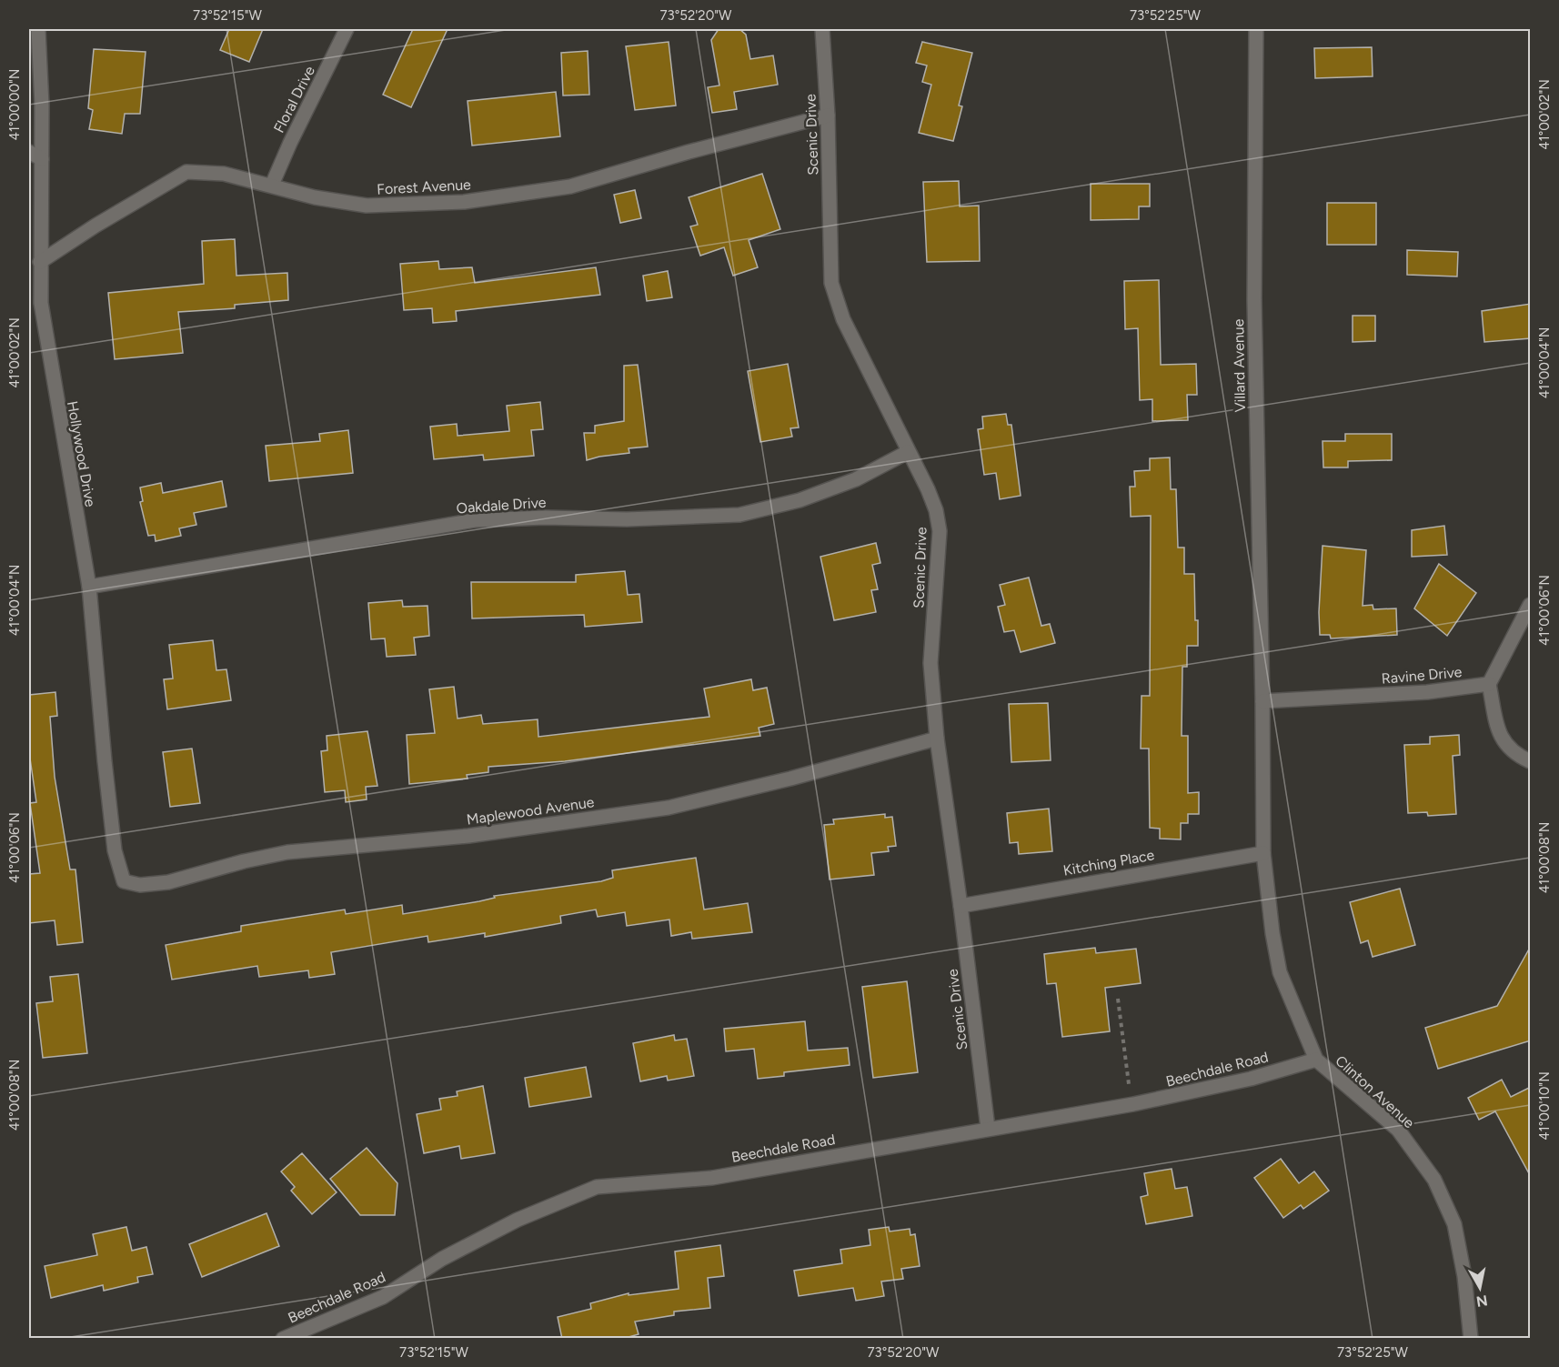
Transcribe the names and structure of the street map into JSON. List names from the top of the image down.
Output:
{
  "streets": {
    "street": [
      "Floral Drive",
      "Scenic Drive",
      "Forest Avenue",
      "Villard Avenue",
      "Hollywood Drive",
      "Oakdale Drive",
      "Ravine Drive",
      "Maplewood Avenue",
      "Kitching Place",
      "Beechdale Road",
      "Clinton Avenue"
    ]
  },
  "crossings": [
    ["Floral Drive", "Forest Avenue"],
    ["Scenic Drive", "Forest Avenue"],
    ["Scenic Drive", "Oakdale Drive"],
    ["Scenic Drive", "Maplewood Avenue"],
    ["Scenic Drive", "Kitching Place"],
    ["Scenic Drive", "Beechdale Road"],
    ["Forest Avenue", "Hollywood Drive"],
    ["Villard Avenue", "Ravine Drive"],
    ["Villard Avenue", "Clinton Avenue"],
    ["Hollywood Drive", "Oakdale Drive"],
    ["Hollywood Drive", "Maplewood Avenue"],
    ["Ravine Drive", "Clinton Avenue"],
    ["Kitching Place", "Clinton Avenue"],
    ["Beechdale Road", "Clinton Avenue"]
  ],
  "north": "bottom",
  "coordinates": [
    "73°52'15\"W",
    "73°52'20\"W",
    "73°52'25\"W",
    "41°00'00\"N",
    "41°00'02\"N",
    "41°00'04\"N",
    "41°00'06\"N",
    "41°00'08\"N",
    "41°00'10\"N"
  ]
}
